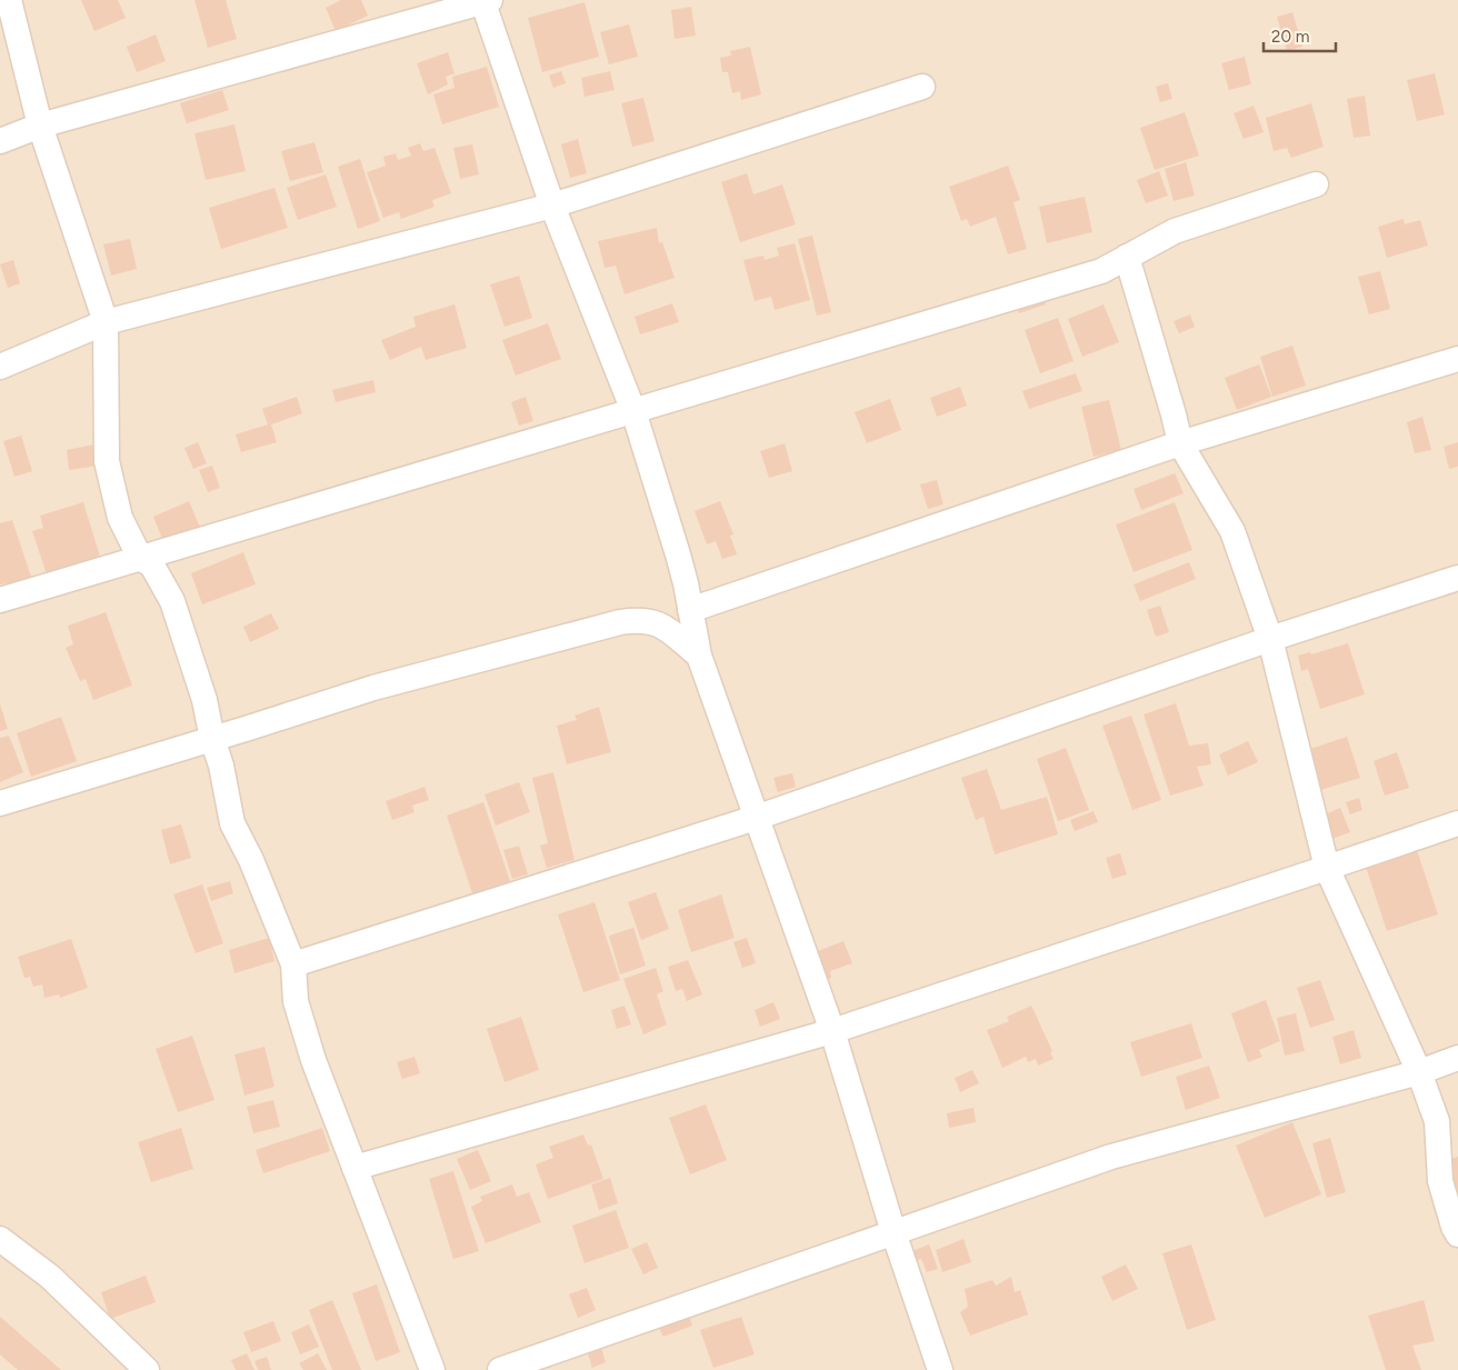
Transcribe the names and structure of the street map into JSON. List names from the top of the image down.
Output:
{
  "scale_bar": "20 m"
}
